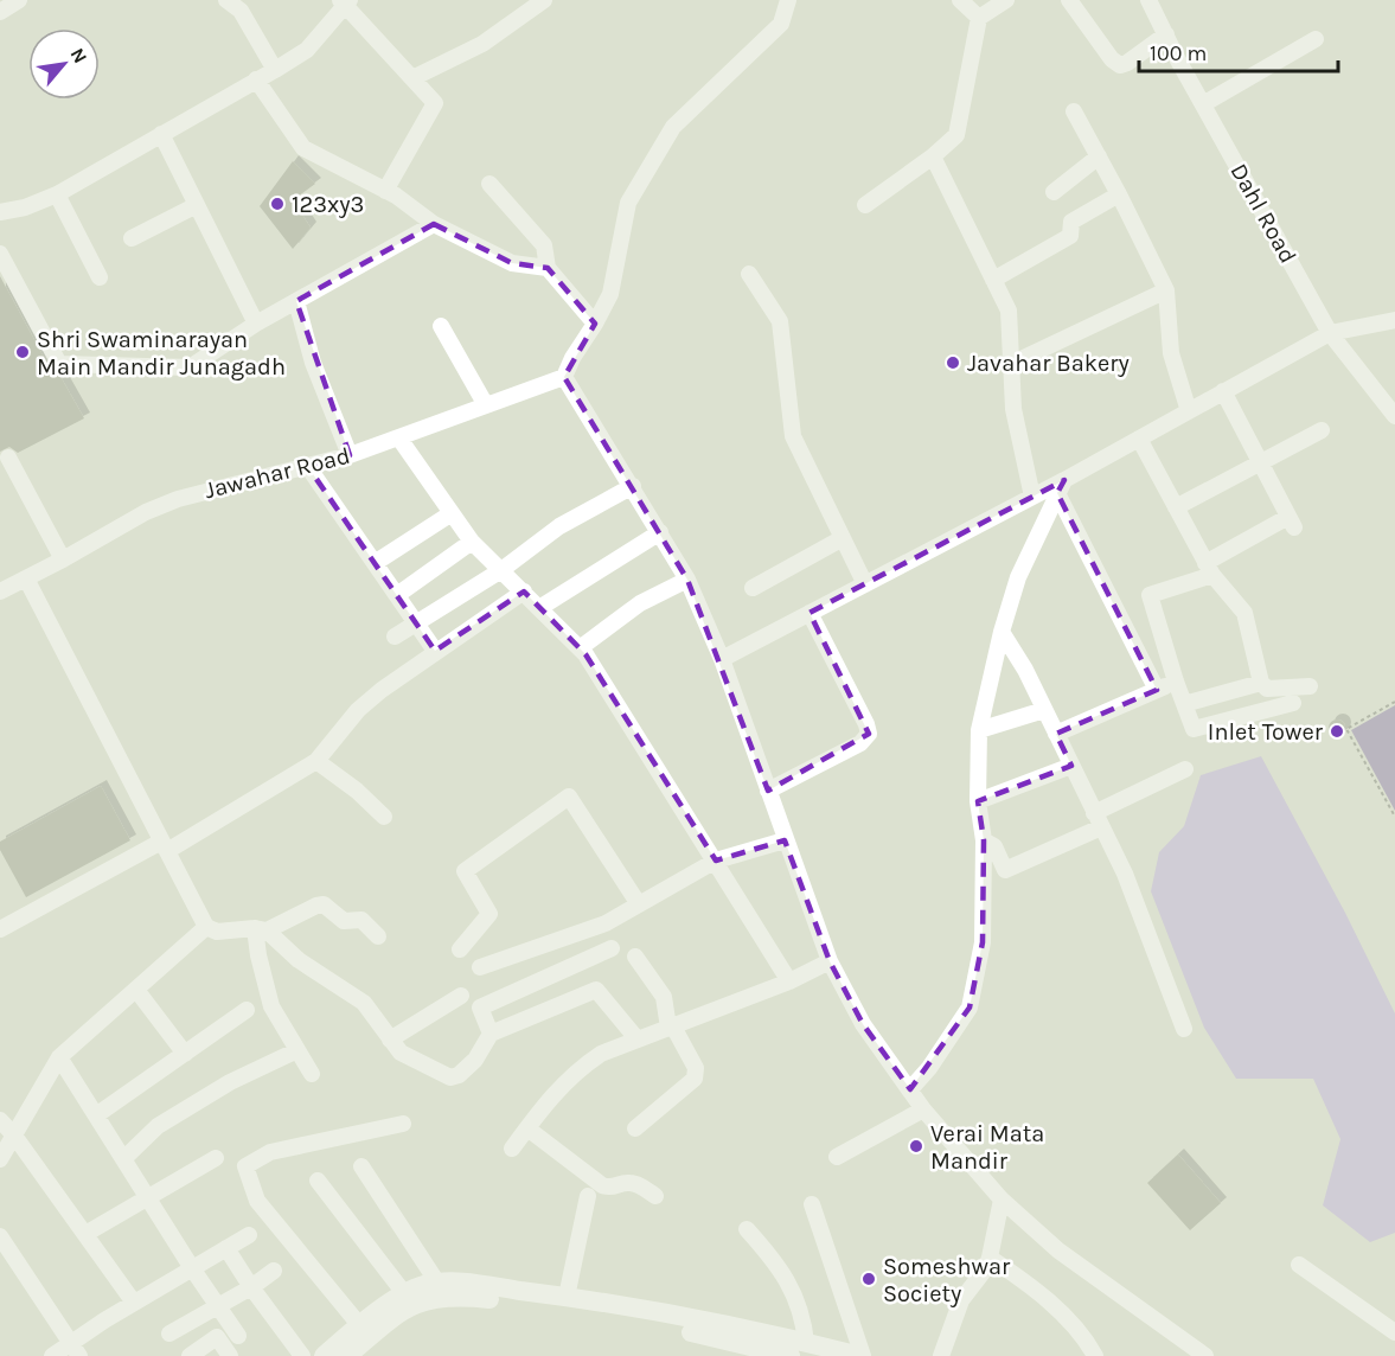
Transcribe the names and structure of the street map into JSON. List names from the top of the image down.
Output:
{
  "streets": {
    "street": ["Dahl Road", "Jawahar Road"]
  },
  "places": [
    "123xy3",
    "Shri Swaminarayan Main Mandir Junagadh",
    "Javahar Bakery",
    "Inlet Tower",
    "Verai Mata Mandir",
    "Someshwar Society"
  ],
  "scale_bar": "100 m",
  "north": "top right"
}
